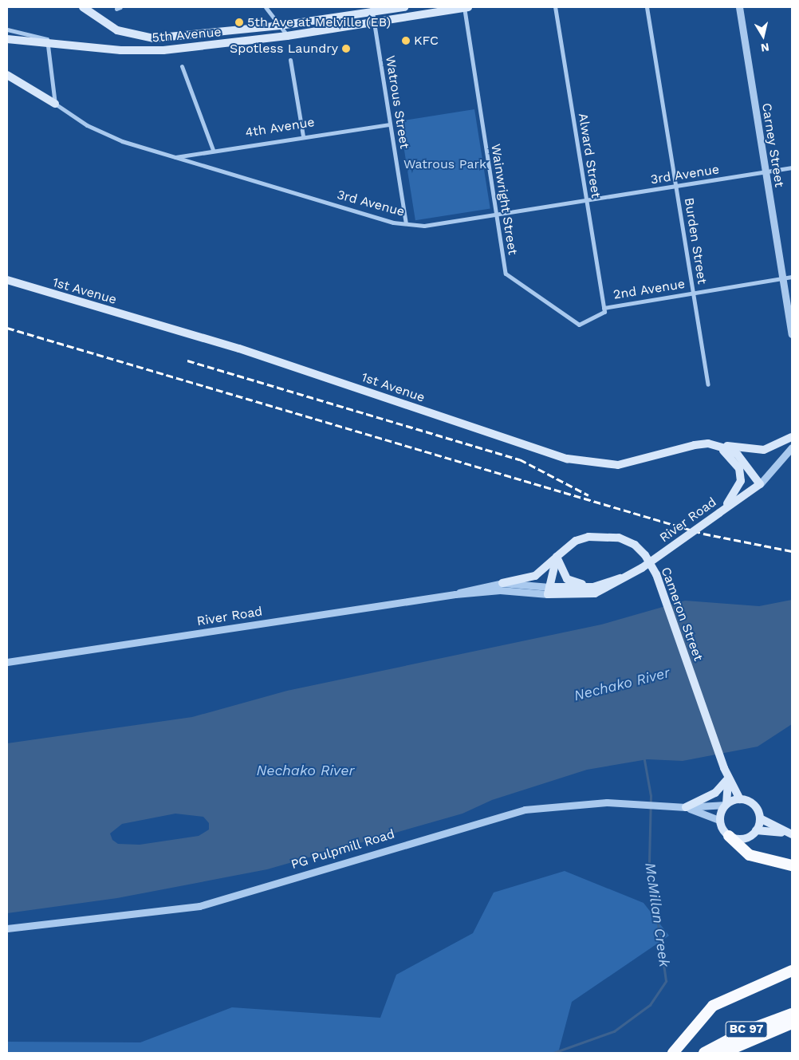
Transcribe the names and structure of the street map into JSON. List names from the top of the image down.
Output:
{
  "streets": {
    "highway": ["BC 97"],
    "main road": [
      "5th Avenue",
      "1st Avenue",
      "River Road",
      "Cameron Street"
    ],
    "street": [
      "Watrous Street",
      "4th Avenue",
      "Carney Street",
      "Alward Street",
      "3rd Avenue",
      "Wainwright Street",
      "Burden Street",
      "2nd Avenue",
      "PG Pulpmill Road"
    ]
  },
  "crossings": [
    ["5th Avenue", "Watrous Street"],
    ["5th Avenue", "Wainwright Street"],
    ["Watrous Street", "4th Avenue"],
    ["Watrous Street", "3rd Avenue"],
    ["4th Avenue", "3rd Avenue"],
    ["Carney Street", "3rd Avenue"],
    ["Carney Street", "2nd Avenue"],
    ["Alward Street", "3rd Avenue"],
    ["Alward Street", "Wainwright Street"],
    ["Alward Street", "2nd Avenue"],
    ["3rd Avenue", "Wainwright Street"],
    ["3rd Avenue", "Burden Street"],
    ["Wainwright Street", "2nd Avenue"],
    ["Burden Street", "2nd Avenue"],
    ["1st Avenue", "River Road"],
    ["River Road", "Cameron Street"]
  ],
  "water": ["Nechako River", "McMillan Creek"],
  "parks": ["Watrous Park"],
  "places": ["5th Ave at Melville (EB)", "KFC", "Spotless Laundry"],
  "north": "bottom"
}
